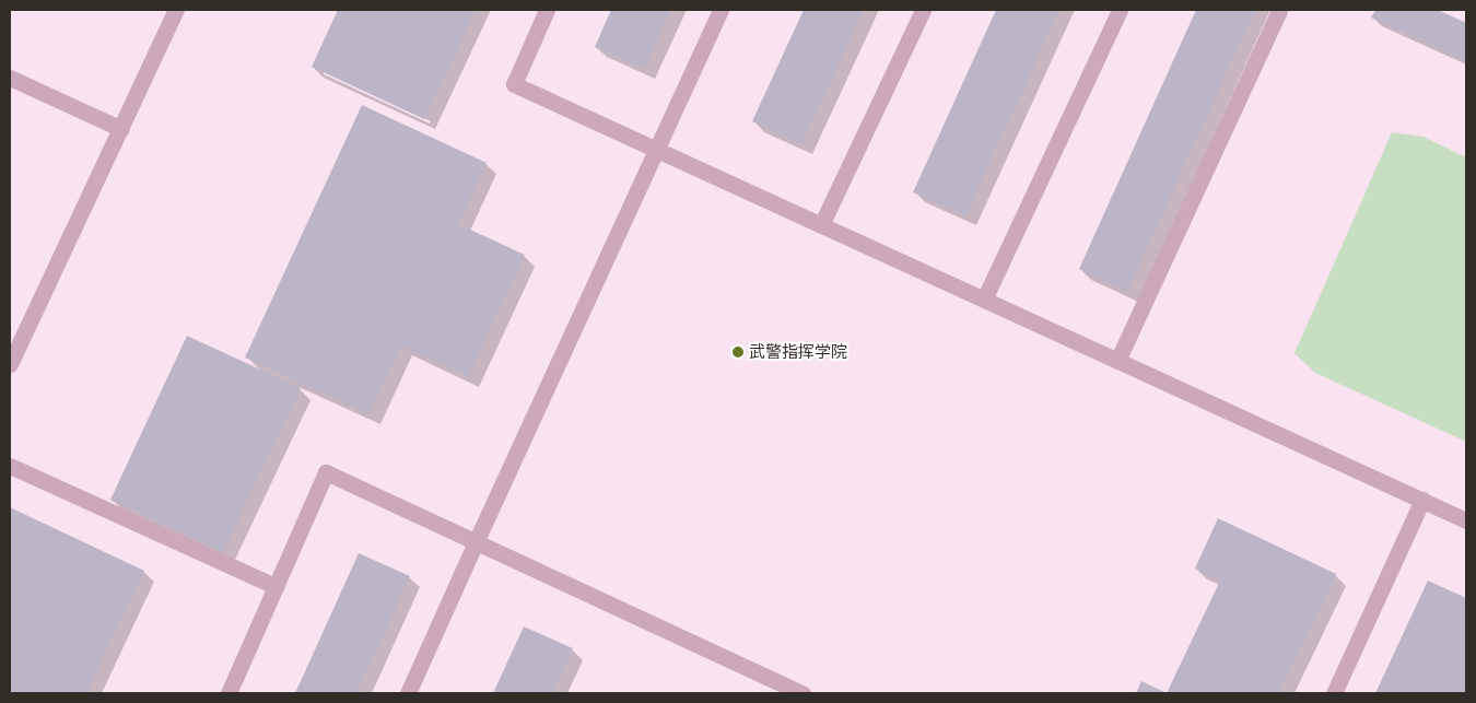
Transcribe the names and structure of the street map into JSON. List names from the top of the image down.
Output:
{
  "places": ["武警指挥学院"]
}
